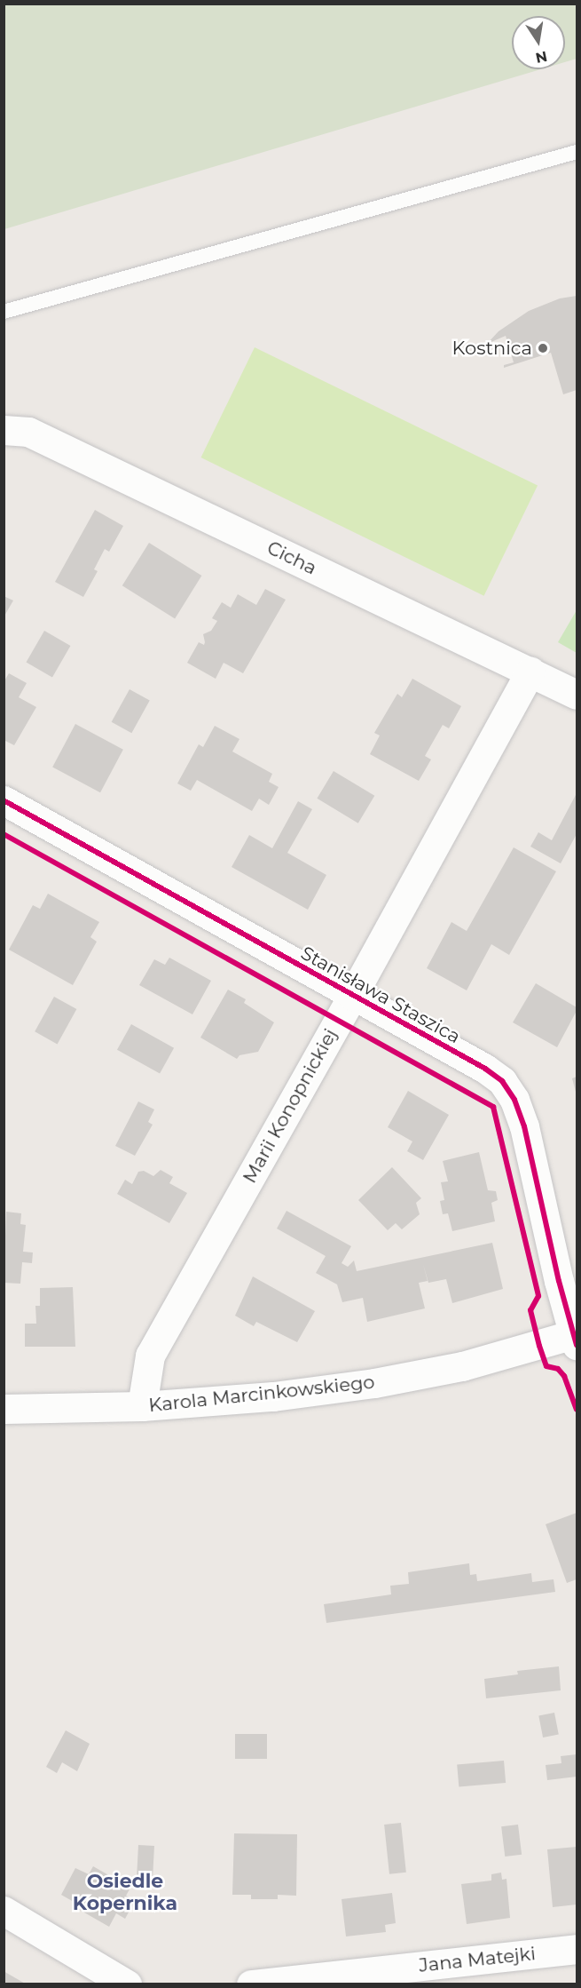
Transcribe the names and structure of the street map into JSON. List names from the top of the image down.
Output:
{
  "streets": {
    "street": [
      "Cicha",
      "Stanisława Staszica",
      "Marii Konopnickiej",
      "Karola Marcinkowskiego",
      "Jana Matejki"
    ]
  },
  "crossings": [
    ["Cicha", "Marii Konopnickiej"],
    ["Stanisława Staszica", "Marii Konopnickiej"],
    ["Stanisława Staszica", "Karola Marcinkowskiego"],
    ["Marii Konopnickiej", "Karola Marcinkowskiego"]
  ],
  "districts": ["Osiedle Kopernika"],
  "places": ["Kostnica"],
  "north": "bottom"
}
